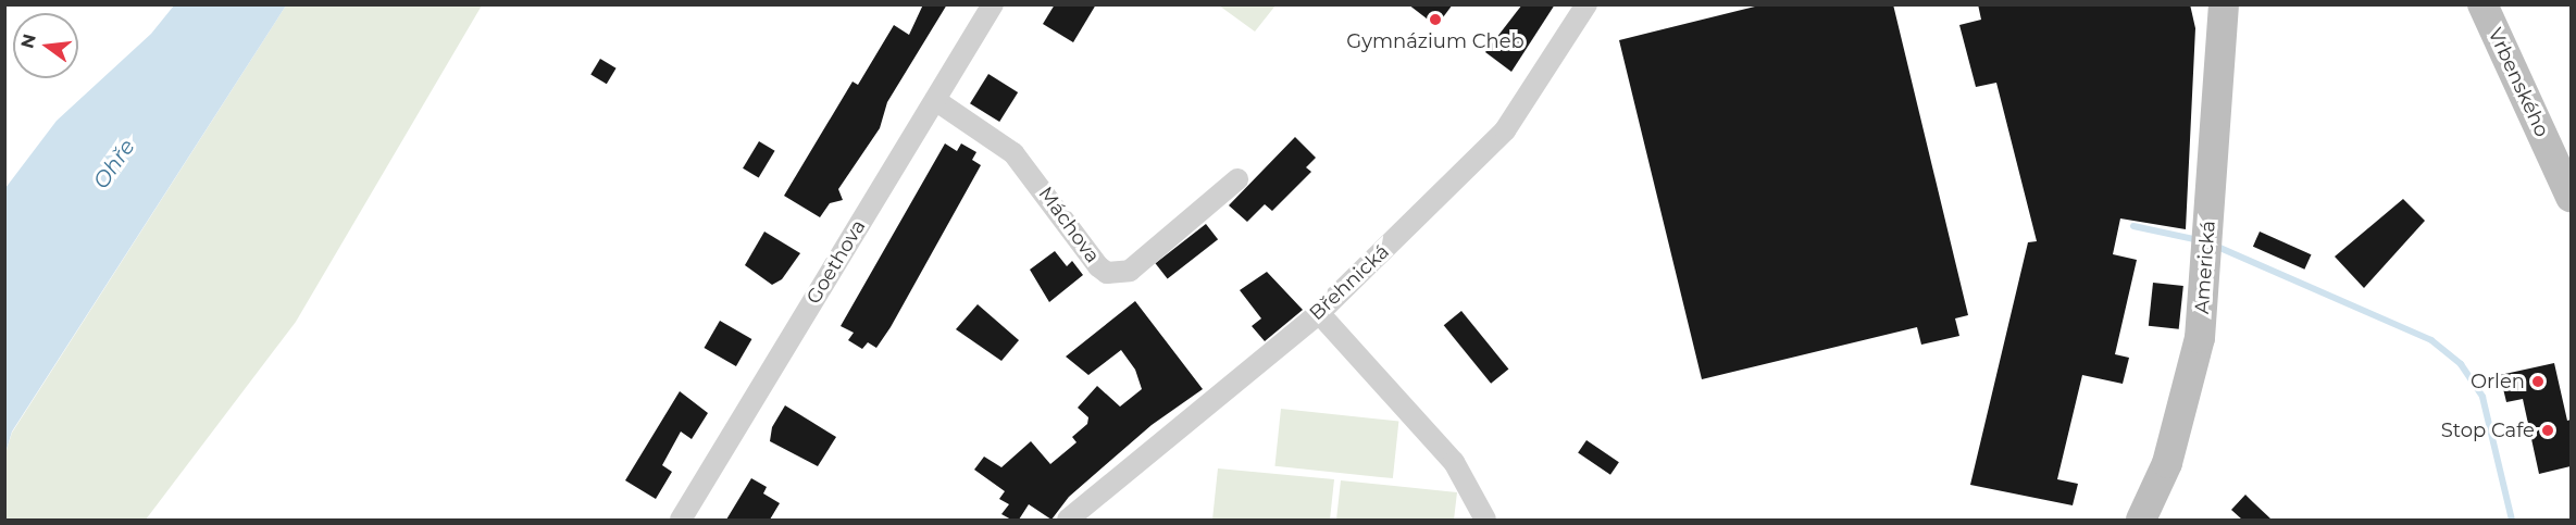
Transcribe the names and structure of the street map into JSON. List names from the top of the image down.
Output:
{
  "streets": {
    "street": [
      "Vrbenského",
      "Máchova",
      "Goethova",
      "Americká",
      "Břehnická"
    ]
  },
  "crossings": [
    ["Máchova", "Goethova"]
  ],
  "water": ["Ohře"],
  "places": ["Gymnázium Cheb", "Orlen", "Stop Cafe"],
  "north": "left"
}
